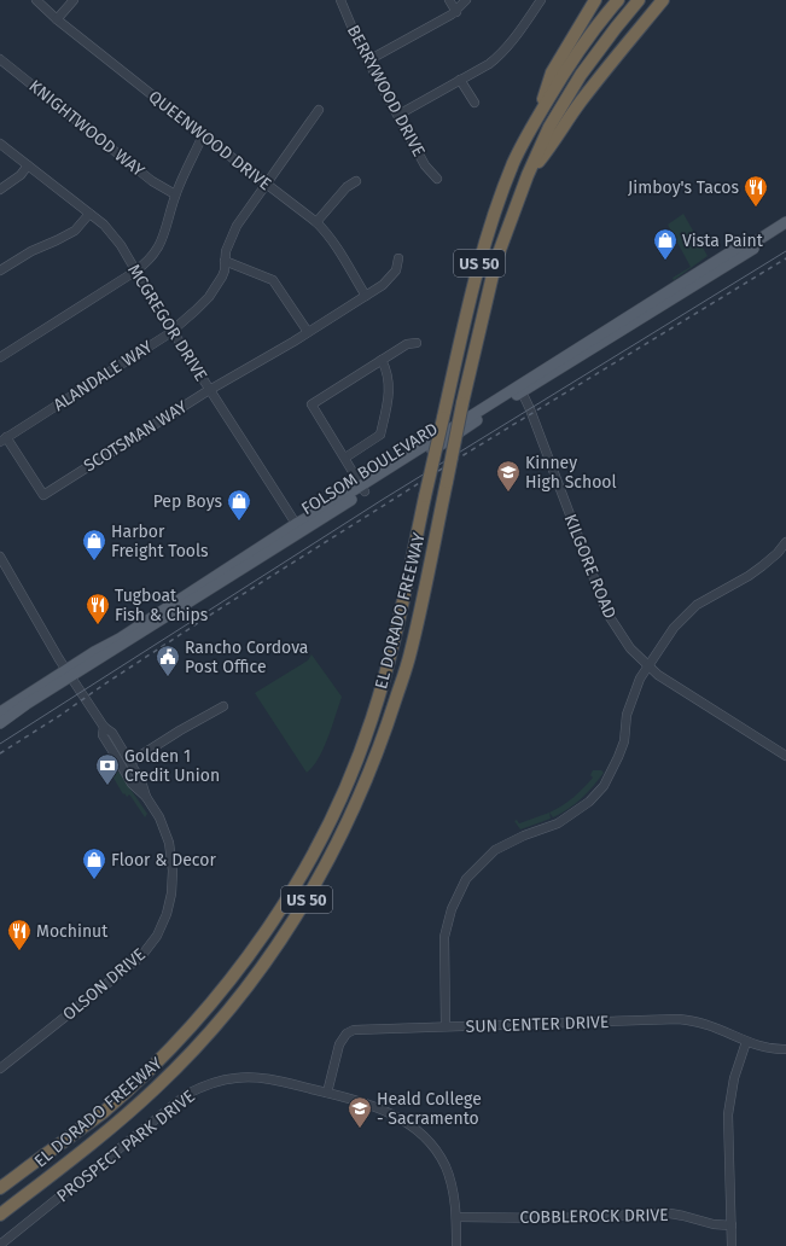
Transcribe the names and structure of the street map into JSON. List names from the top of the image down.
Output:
{
  "streets": {
    "highway": ["US 50", "EL DORADO FREEWAY"],
    "main road": ["FOLSOM BOULEVARD"],
    "street": [
      "BERRYWOOD DRIVE",
      "KNIGHTWOOD WAY",
      "QUEENWOOD DRIVE",
      "MCGREGOR DRIVE",
      "ALANDALE WAY",
      "SCOTSMAN WAY",
      "KILGORE ROAD",
      "OLSON DRIVE",
      "SUN CENTER DRIVE",
      "PROSPECT PARK DRIVE",
      "COBBLEROCK DRIVE"
    ]
  },
  "crossings": [
    ["QUEENWOOD DRIVE", "ALANDALE WAY"],
    ["QUEENWOOD DRIVE", "SCOTSMAN WAY"],
    ["MCGREGOR DRIVE", "ALANDALE WAY"],
    ["MCGREGOR DRIVE", "SCOTSMAN WAY"],
    ["MCGREGOR DRIVE", "FOLSOM BOULEVARD"],
    ["ALANDALE WAY", "SCOTSMAN WAY"],
    ["FOLSOM BOULEVARD", "KILGORE ROAD"],
    ["FOLSOM BOULEVARD", "OLSON DRIVE"],
    ["SUN CENTER DRIVE", "PROSPECT PARK DRIVE"],
    ["PROSPECT PARK DRIVE", "COBBLEROCK DRIVE"]
  ],
  "places": {
    "restaurant": ["Jimboy's Tacos", "Tugboat Fish & Chips", "Mochinut"],
    "shop": [
      "Vista Paint",
      "Pep Boys",
      "Harbor Freight Tools",
      "Floor & Decor"
    ],
    "school or university": ["Kinney High School", "Heald College - Sacramento"],
    "public building": ["Rancho Cordova Post Office"],
    "bank": ["Golden 1 Credit Union"]
  }
}
